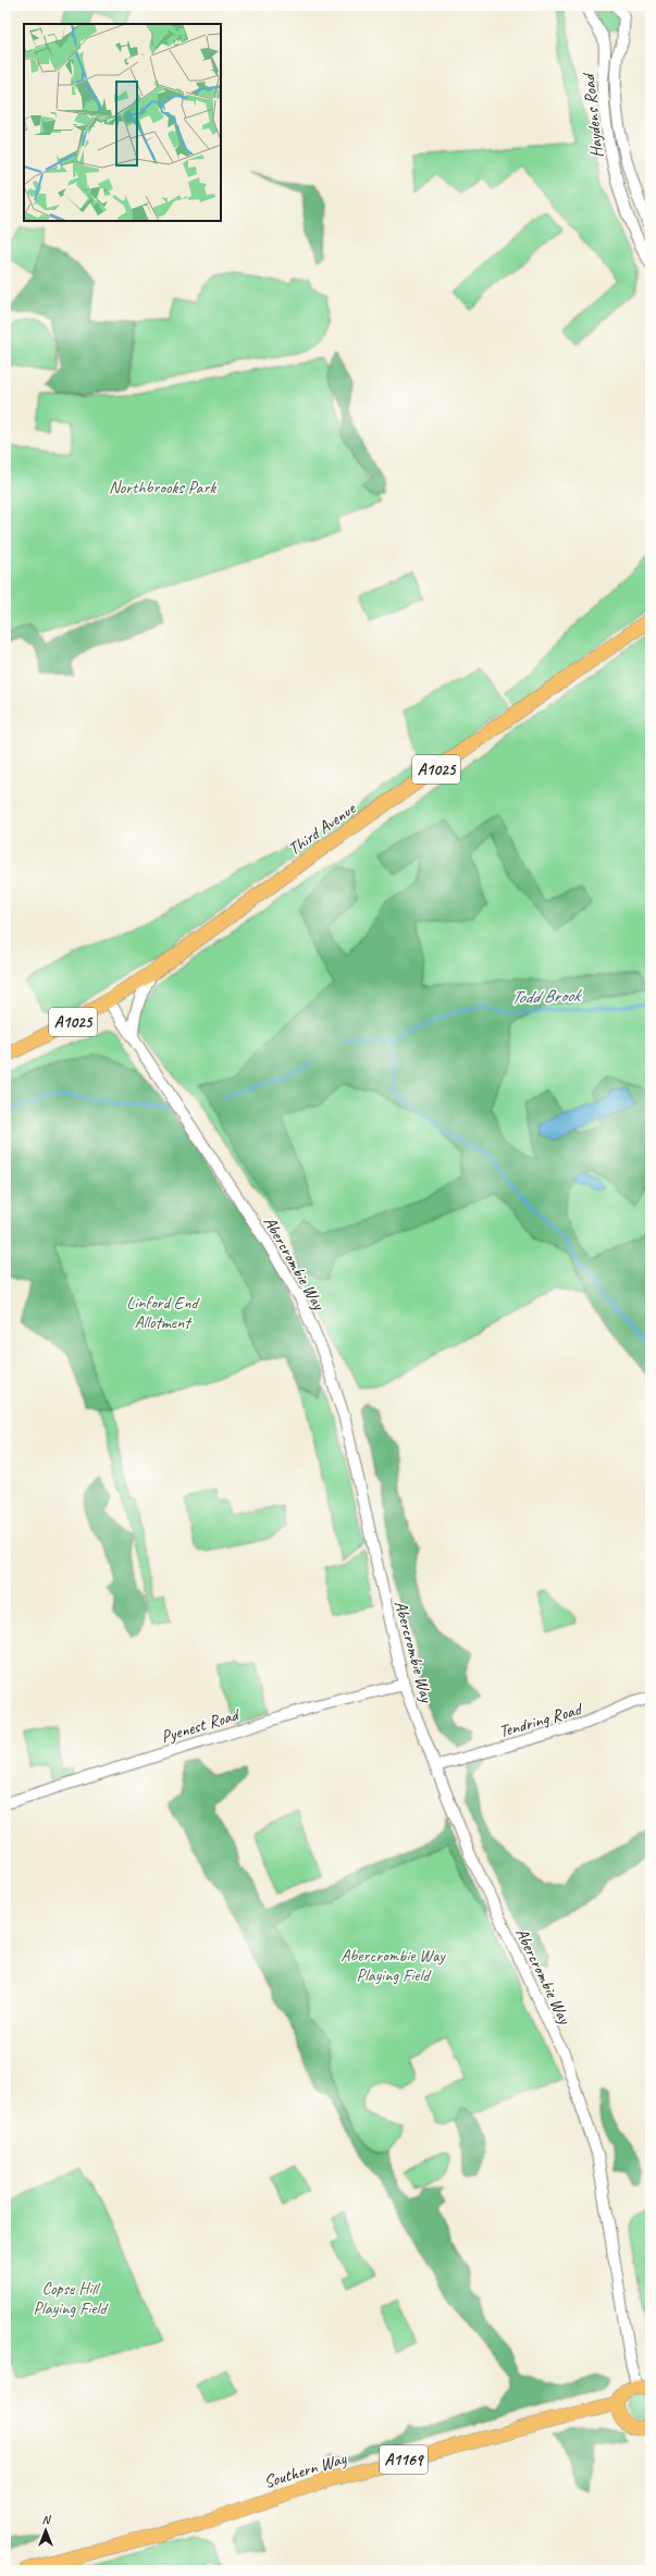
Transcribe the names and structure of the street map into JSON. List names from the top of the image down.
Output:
{
  "streets": {
    "main road": [
      "A1025",
      "Third Avenue",
      "A1169",
      "Southern Way"
    ],
    "street": [
      "Haydens Road",
      "Abercrombie Way",
      "Tendring Road",
      "Pyenest Road"
    ]
  },
  "crossings": [
    ["Third Avenue", "Abercrombie Way"],
    ["Abercrombie Way", "Tendring Road"],
    ["Abercrombie Way", "Pyenest Road"]
  ],
  "water": ["Todd Brook"],
  "parks": [
    "Northbrooks Park",
    "Linford End Allotment",
    "Abercrombie Way Playing Field",
    "Copse Hill Playing Field"
  ],
  "north": "top"
}
